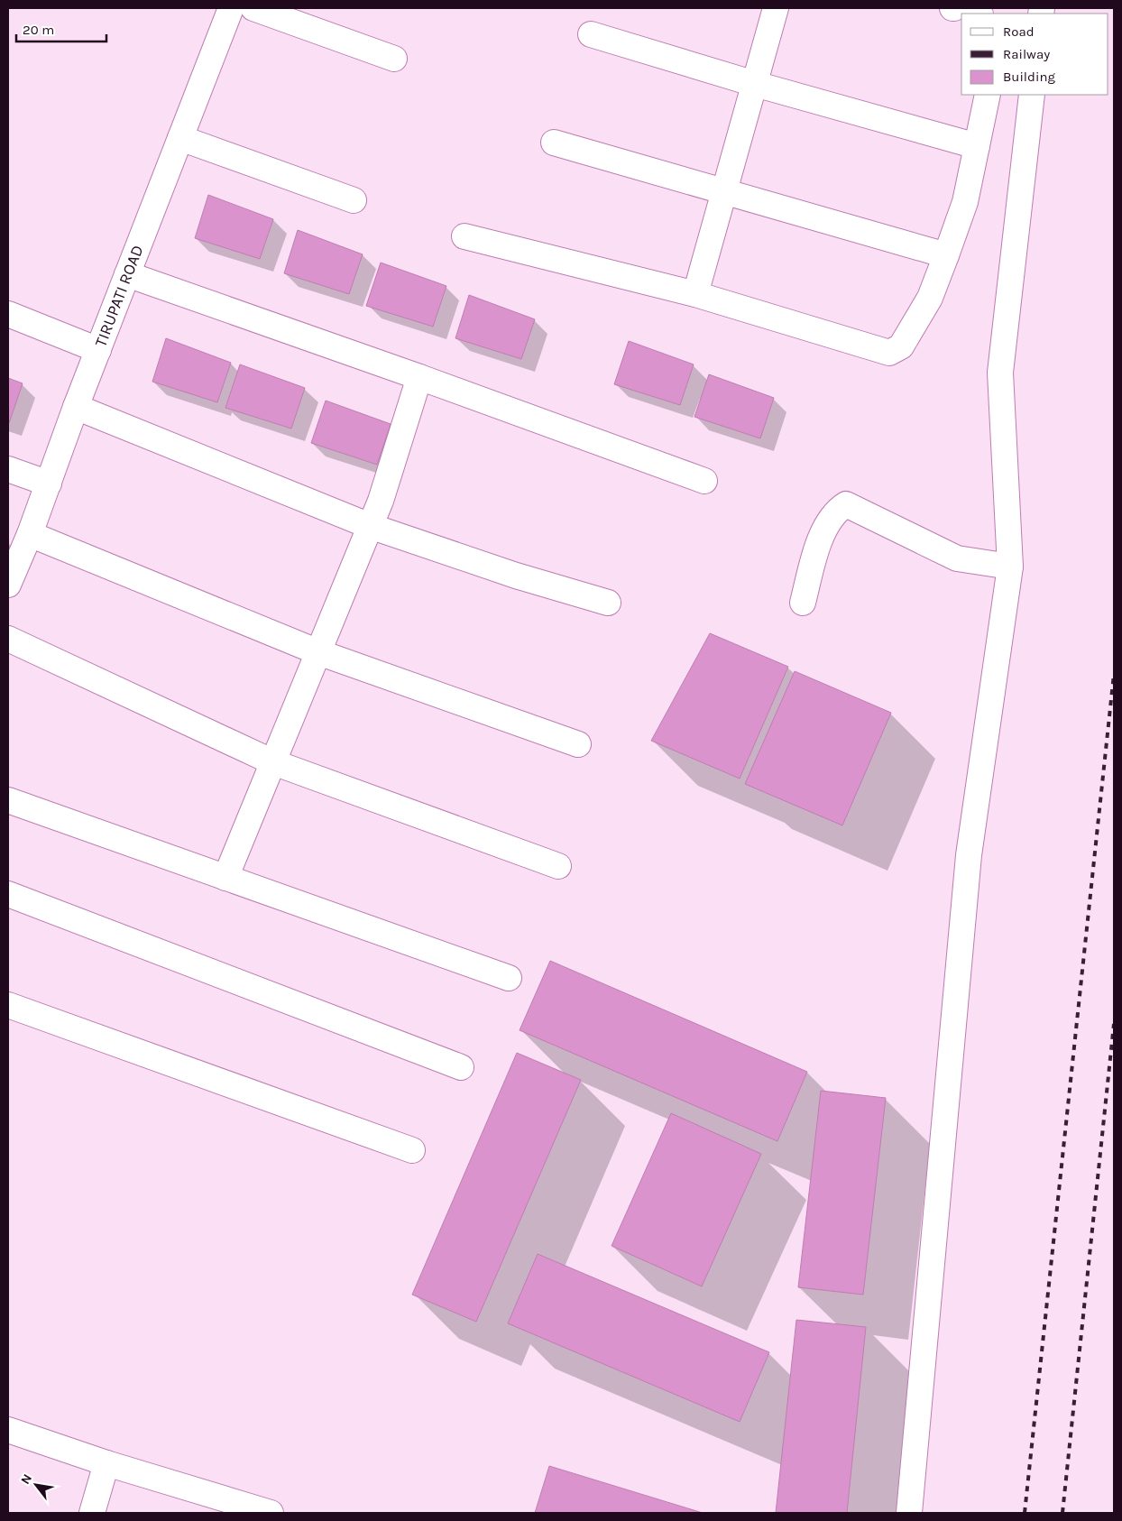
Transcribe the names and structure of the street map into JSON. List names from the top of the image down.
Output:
{
  "streets": {
    "street": ["TIRUPATI ROAD"]
  },
  "legend": ["Road", "Railway", "Building"],
  "scale_bar": "20 m",
  "north": "top left"
}
